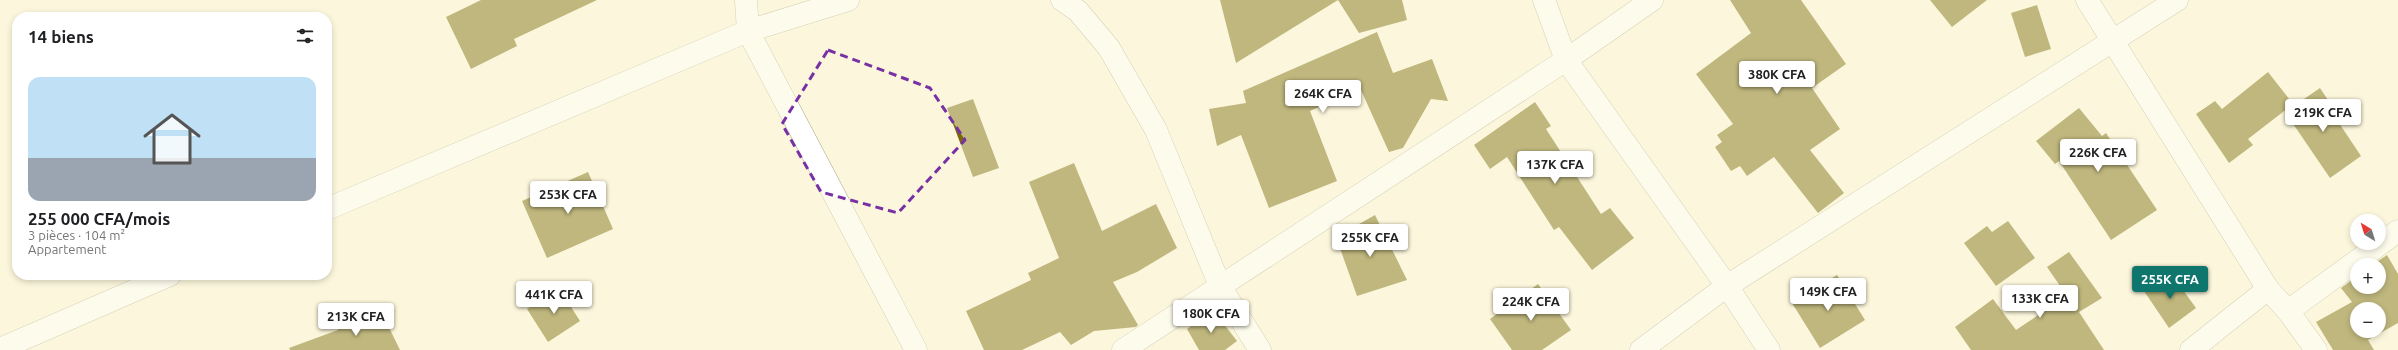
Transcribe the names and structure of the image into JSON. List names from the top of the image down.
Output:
{
  "north": "top left",
  "page": {
    "heading": "14 biens",
    "list": [
      {
        "name": "255 000 CFA/mois",
        "note": "3 pièces · 104 m² · Appartement"
      }
    ],
    "price": [
      "380K CFA",
      "264K CFA",
      "219K CFA",
      "226K CFA",
      "137K CFA",
      "253K CFA",
      "255K CFA",
      "255K CFA",
      "149K CFA",
      "441K CFA",
      "133K CFA",
      "224K CFA",
      "180K CFA",
      "213K CFA"
    ],
    "map_buttons": ["+", "−"]
  }
}
